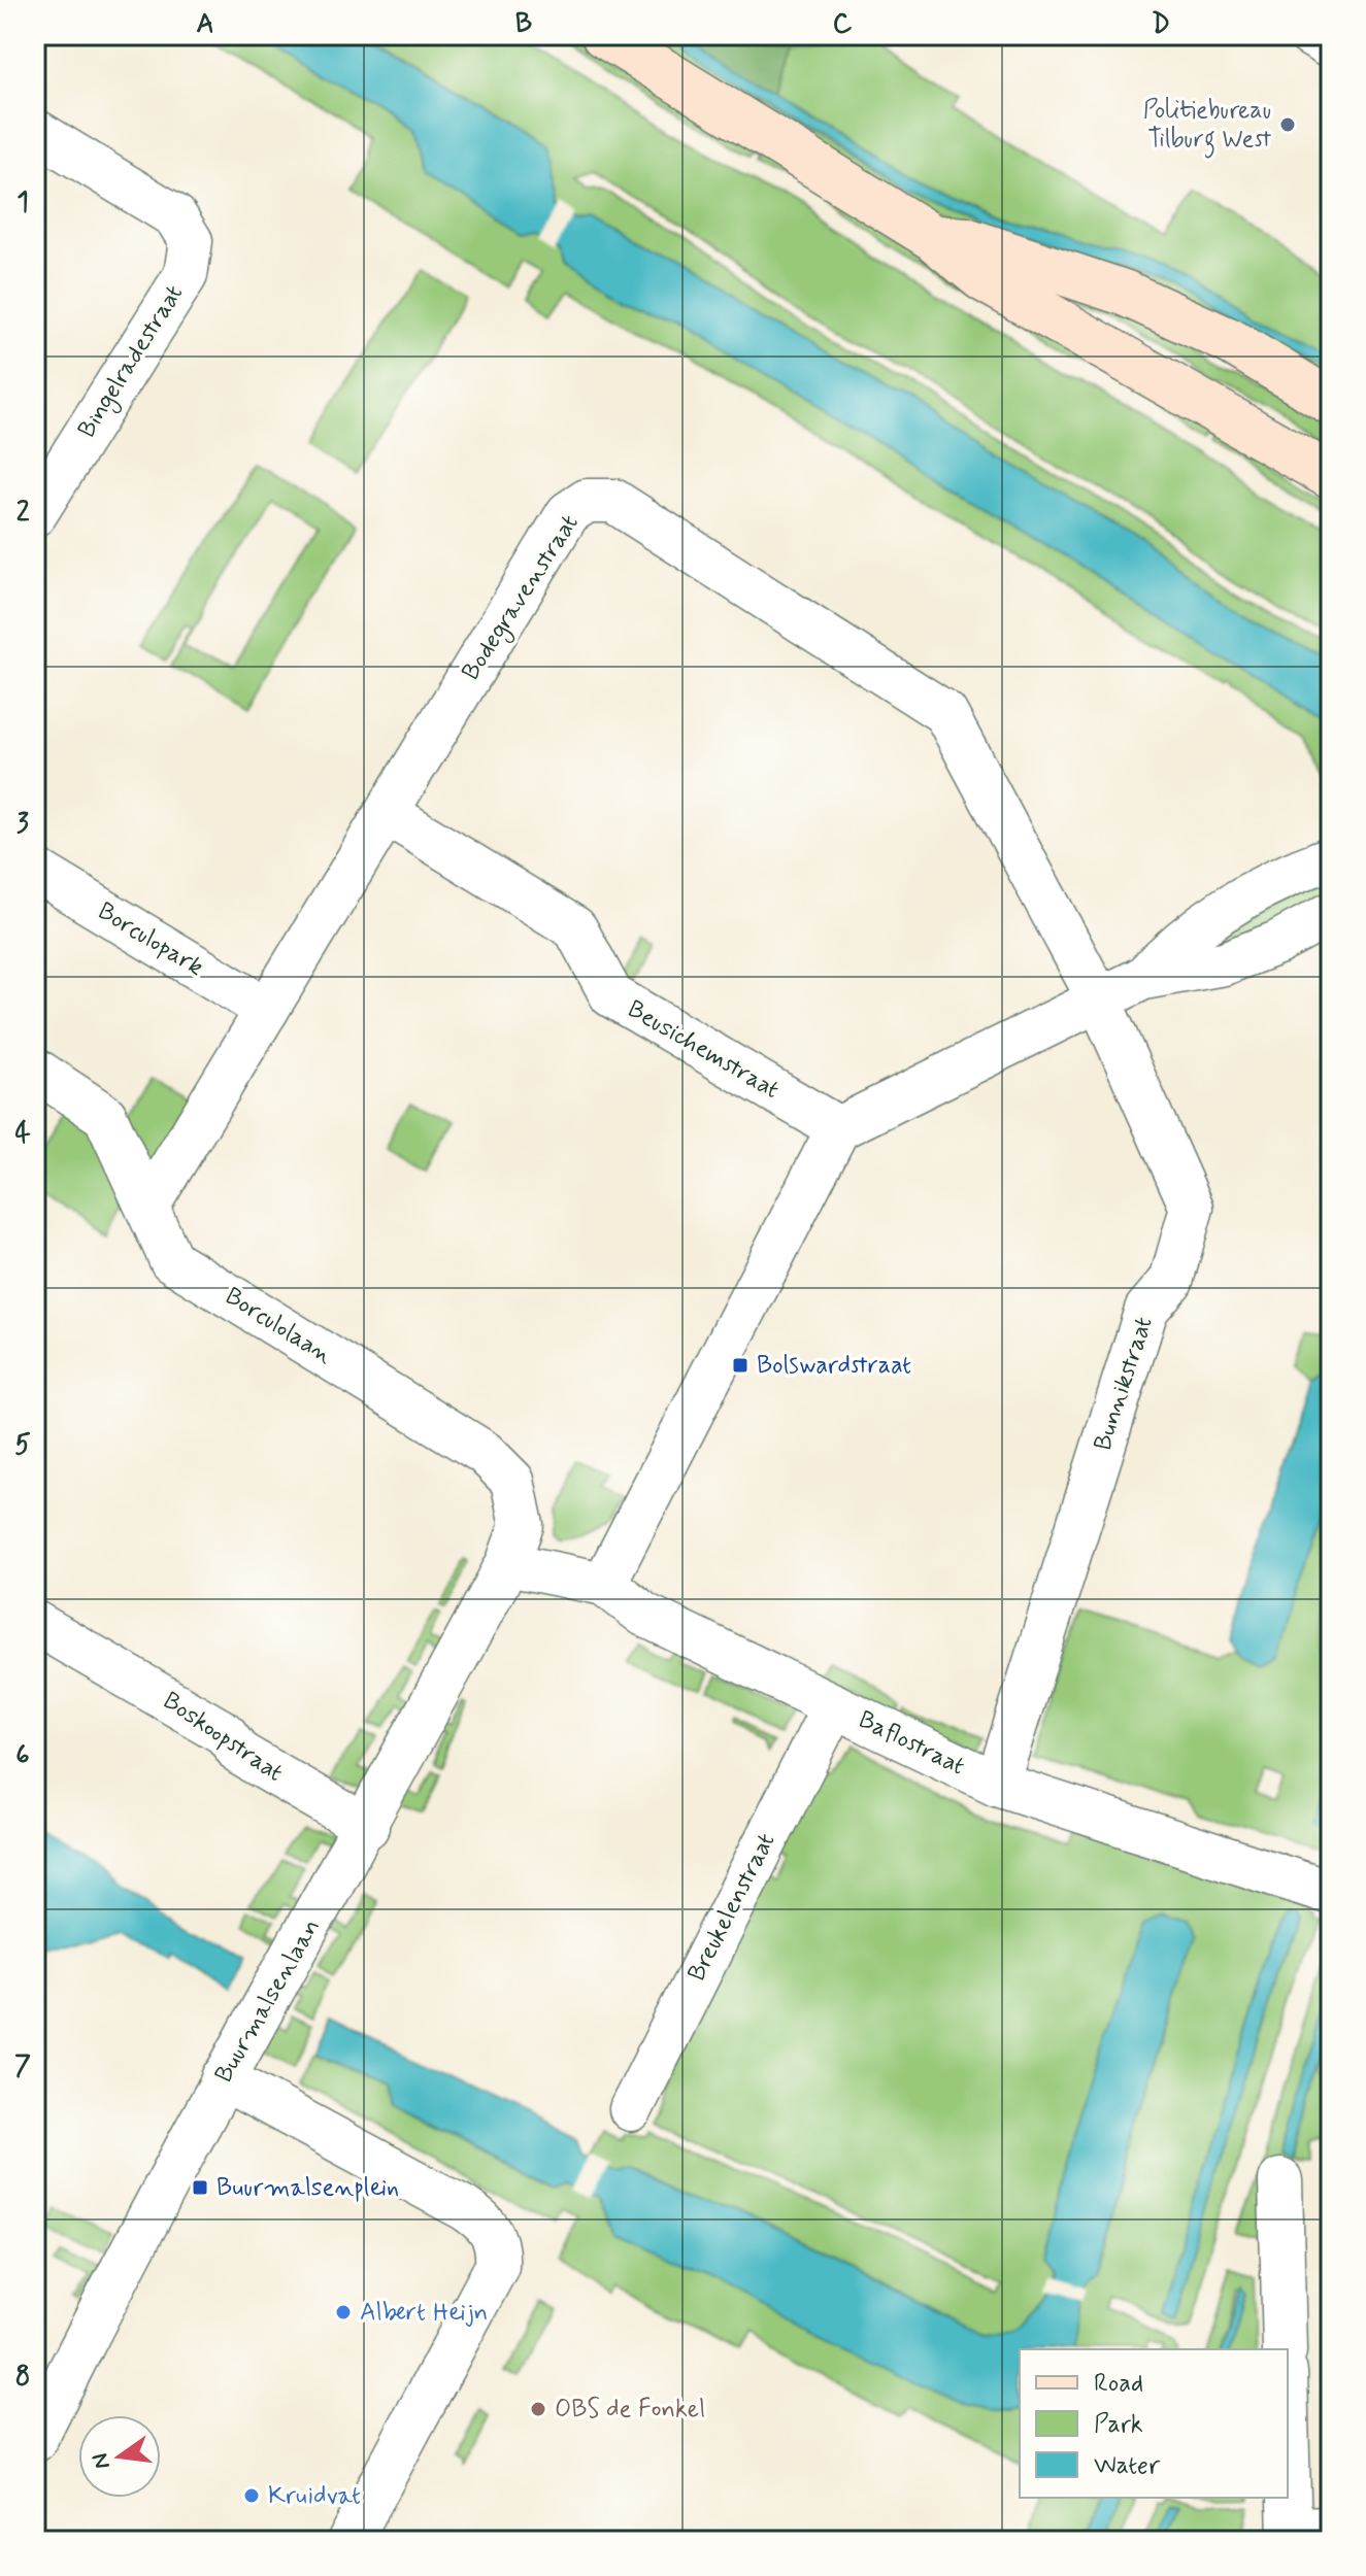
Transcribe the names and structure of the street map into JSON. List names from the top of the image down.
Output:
{
  "streets": {
    "street": [
      "Bingelradestraat",
      "Bodegravenstraat",
      "Borculopark",
      "Beusichemstraat",
      "Borculolaan",
      "Bunnikstraat",
      "Boskoopstraat",
      "Baflostraat",
      "Breukelenstraat",
      "Buurmalsenlaan"
    ]
  },
  "crossings": [
    ["Bodegravenstraat", "Borculopark"],
    ["Bodegravenstraat", "Beusichemstraat"],
    ["Bodegravenstraat", "Borculolaan"],
    ["Bodegravenstraat", "Bunnikstraat"],
    ["Borculolaan", "Baflostraat"],
    ["Borculolaan", "Buurmalsenlaan"],
    ["Bunnikstraat", "Baflostraat"],
    ["Boskoopstraat", "Buurmalsenlaan"],
    ["Baflostraat", "Breukelenstraat"],
    ["Baflostraat", "Buurmalsenlaan"]
  ],
  "places": {
    "other": [
      "Politiebureau Tilburg West",
      "Albert Heijn",
      "OBS de Fonkel",
      "Kruidvat"
    ],
    "transit": ["Bolswardstraat", "Buurmalsenplein"]
  },
  "legend": ["Road", "Park", "Water"],
  "north": "left",
  "grid": {
    "columns": [
      "A",
      "B",
      "C",
      "D"
    ],
    "rows": [
      "1",
      "2",
      "3",
      "4",
      "5",
      "6",
      "7",
      "8"
    ]
  }
}
